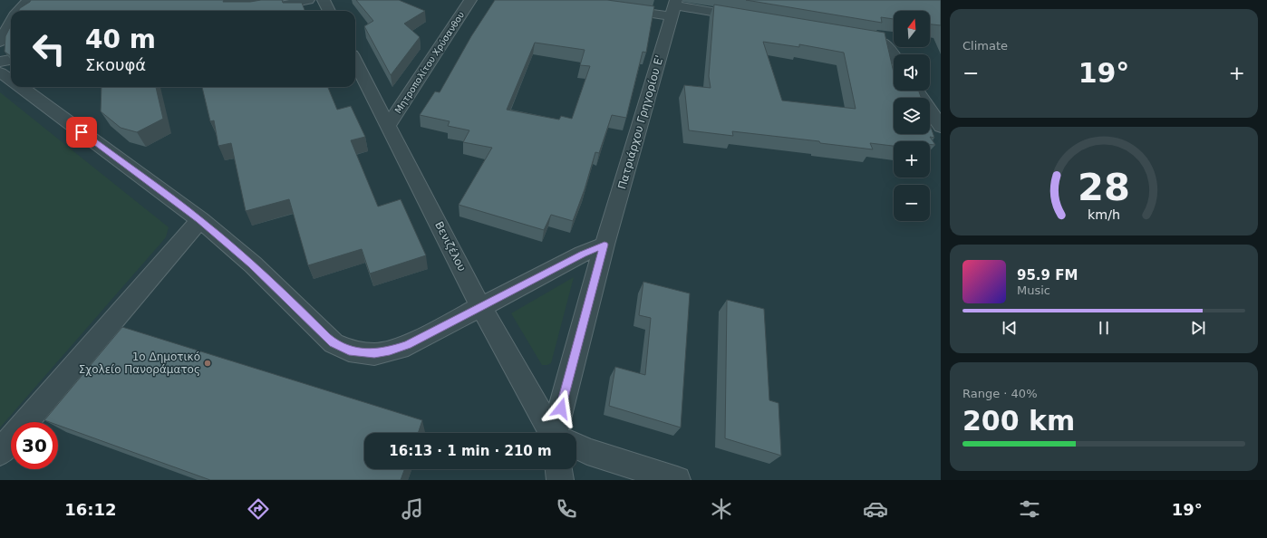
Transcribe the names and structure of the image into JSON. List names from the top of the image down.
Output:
{
  "streets": {
    "street": ["Μητροπολίτου Χρύσανθου", "Πατριάρχου Γρηγορίου Ε'", "Βενιζέλου"]
  },
  "crossings": [
    ["Μητροπολίτου Χρύσανθου", "Βενιζέλου"]
  ],
  "places": ["1ο Δημοτικό Σχολείο Πανοράματος"],
  "north": "top",
  "page": {
    "tile": [
      "Climate",
      ["Range · 40%", "200 km"]
    ],
    "map_buttons": ["+", "−"],
    "turn": ["40 m", "Σκουφά"],
    "heat": ["−", "19°", "+"],
    "song": ["95.9 FM", "Music"],
    "limit": "30",
    "trip": "16:13 · 1 min · 210 m",
    "tabs": ["16:12", "19°"],
    "gauge": ["28", "km/h"]
  }
}
